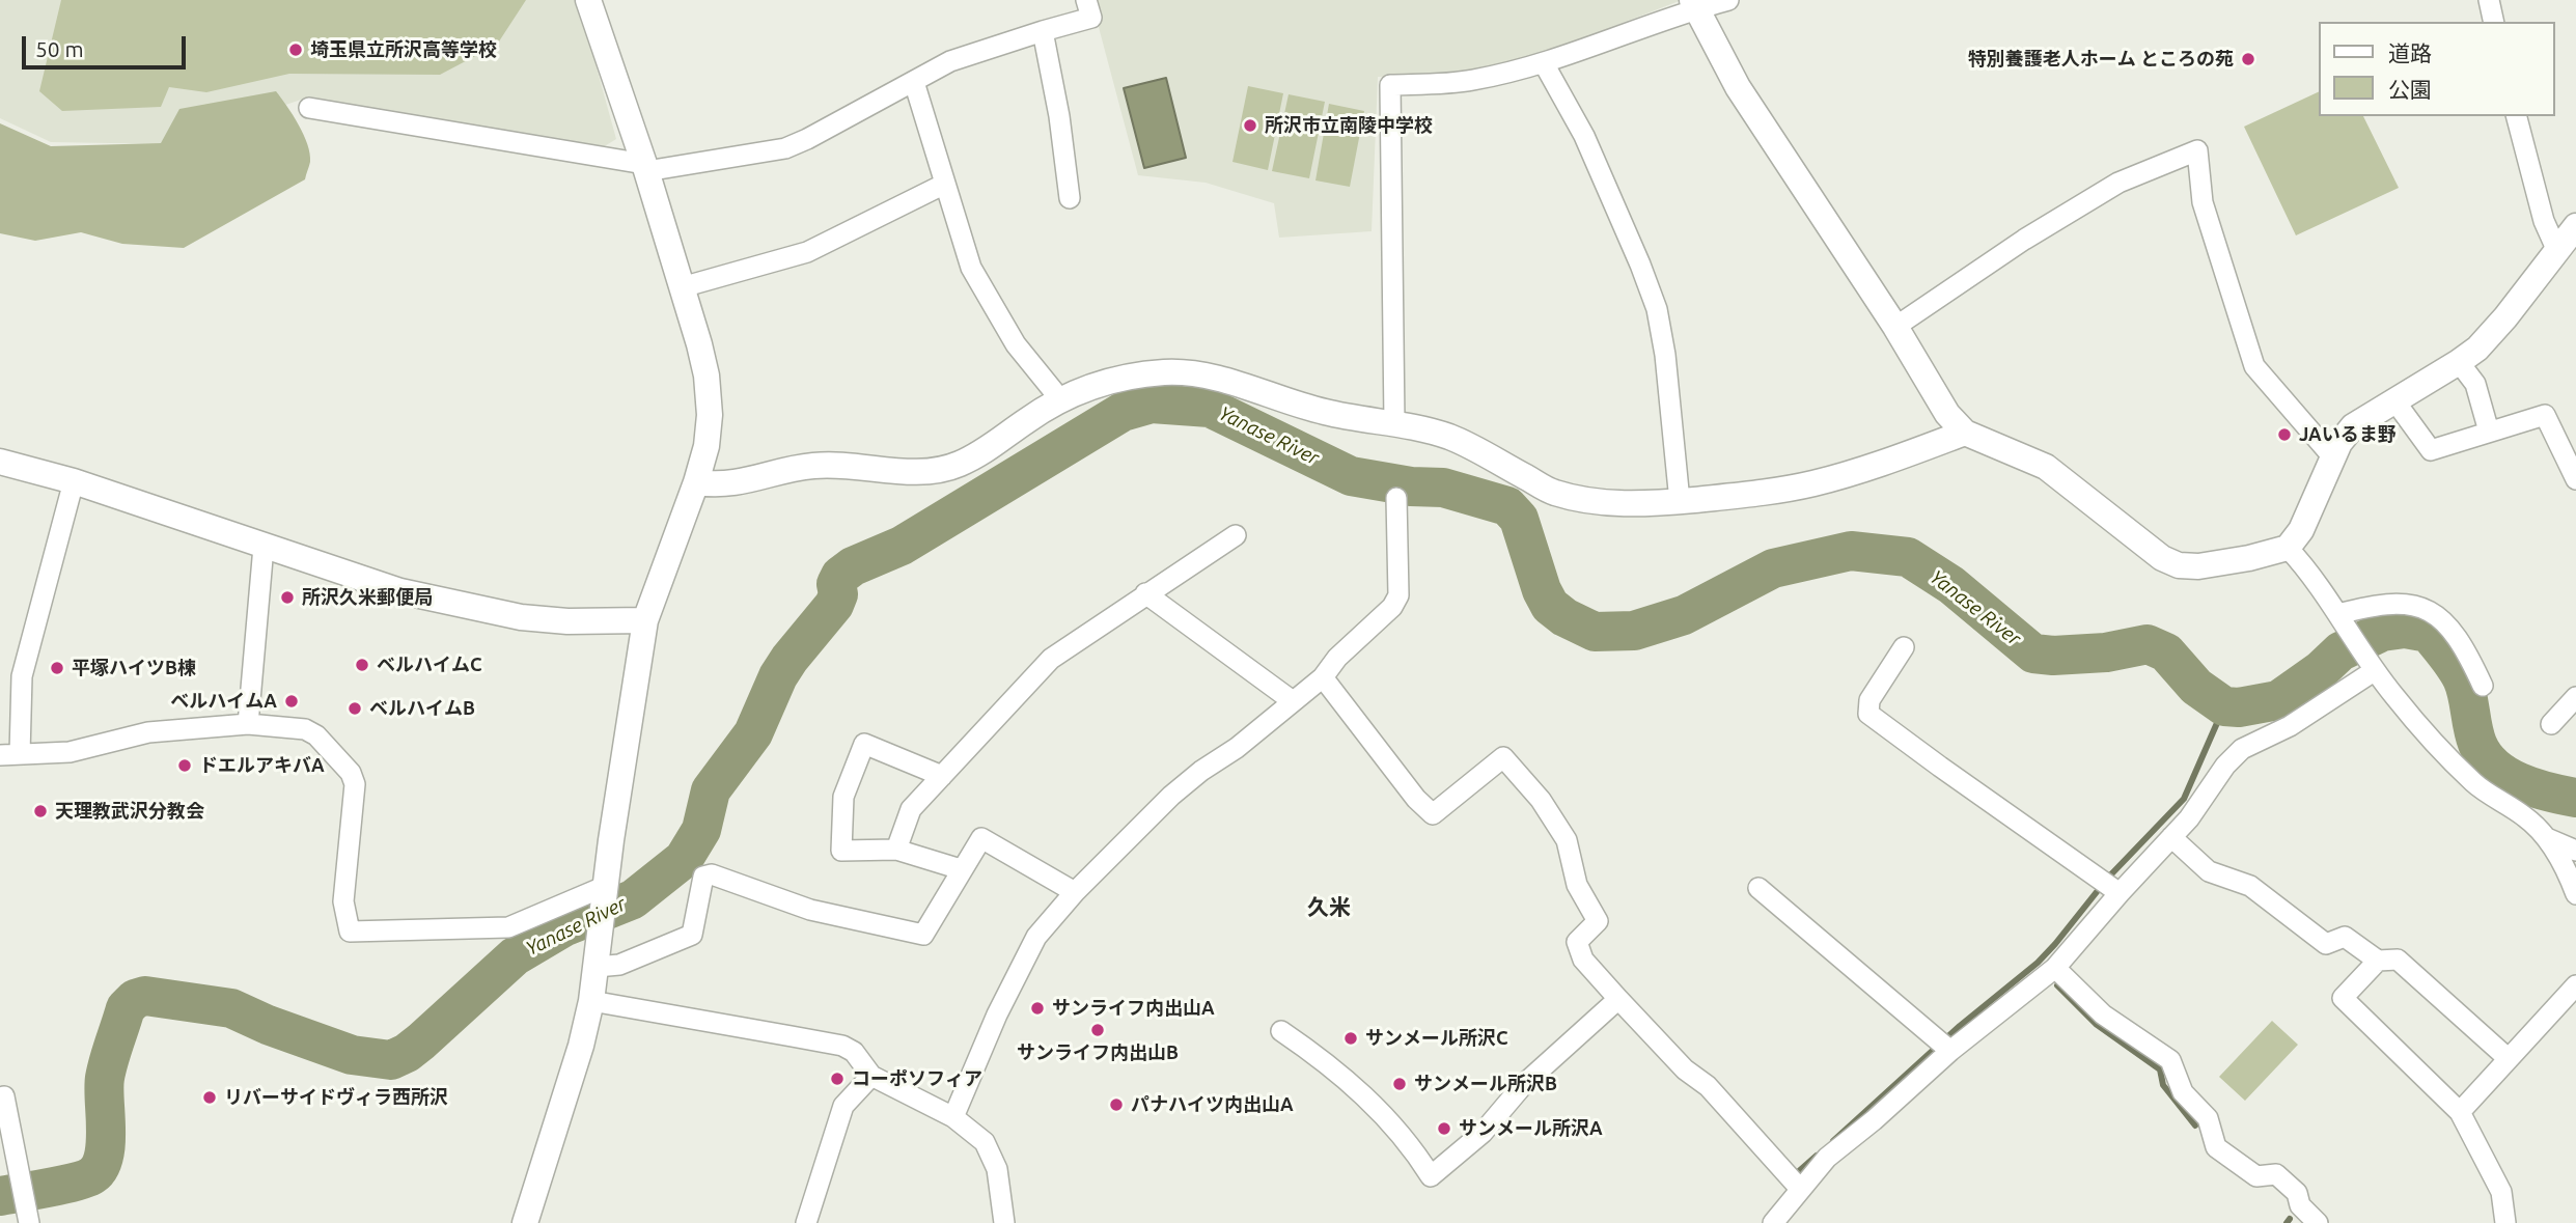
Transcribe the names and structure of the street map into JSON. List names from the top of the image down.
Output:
{
  "districts": ["久米"],
  "water": ["Yanase River"],
  "places": [
    "埼玉県立所沢高等学校",
    "特別養護老人ホーム ところの苑",
    "所沢市立南陵中学校",
    "JAいるま野",
    "所沢久米郵便局",
    "ベルハイムC",
    "平塚ハイツB棟",
    "ベルハイムA",
    "ベルハイムB",
    "ドエルアキバA",
    "天理教武沢分教会",
    "サンライフ内出山A",
    "サンライフ内出山B",
    "サンメール所沢C",
    "コーポソフィア",
    "サンメール所沢B",
    "リバーサイドヴィラ西所沢",
    "パナハイツ内出山A",
    "サンメール所沢A"
  ],
  "legend": ["道路", "公園"],
  "scale_bar": "50 m"
}
